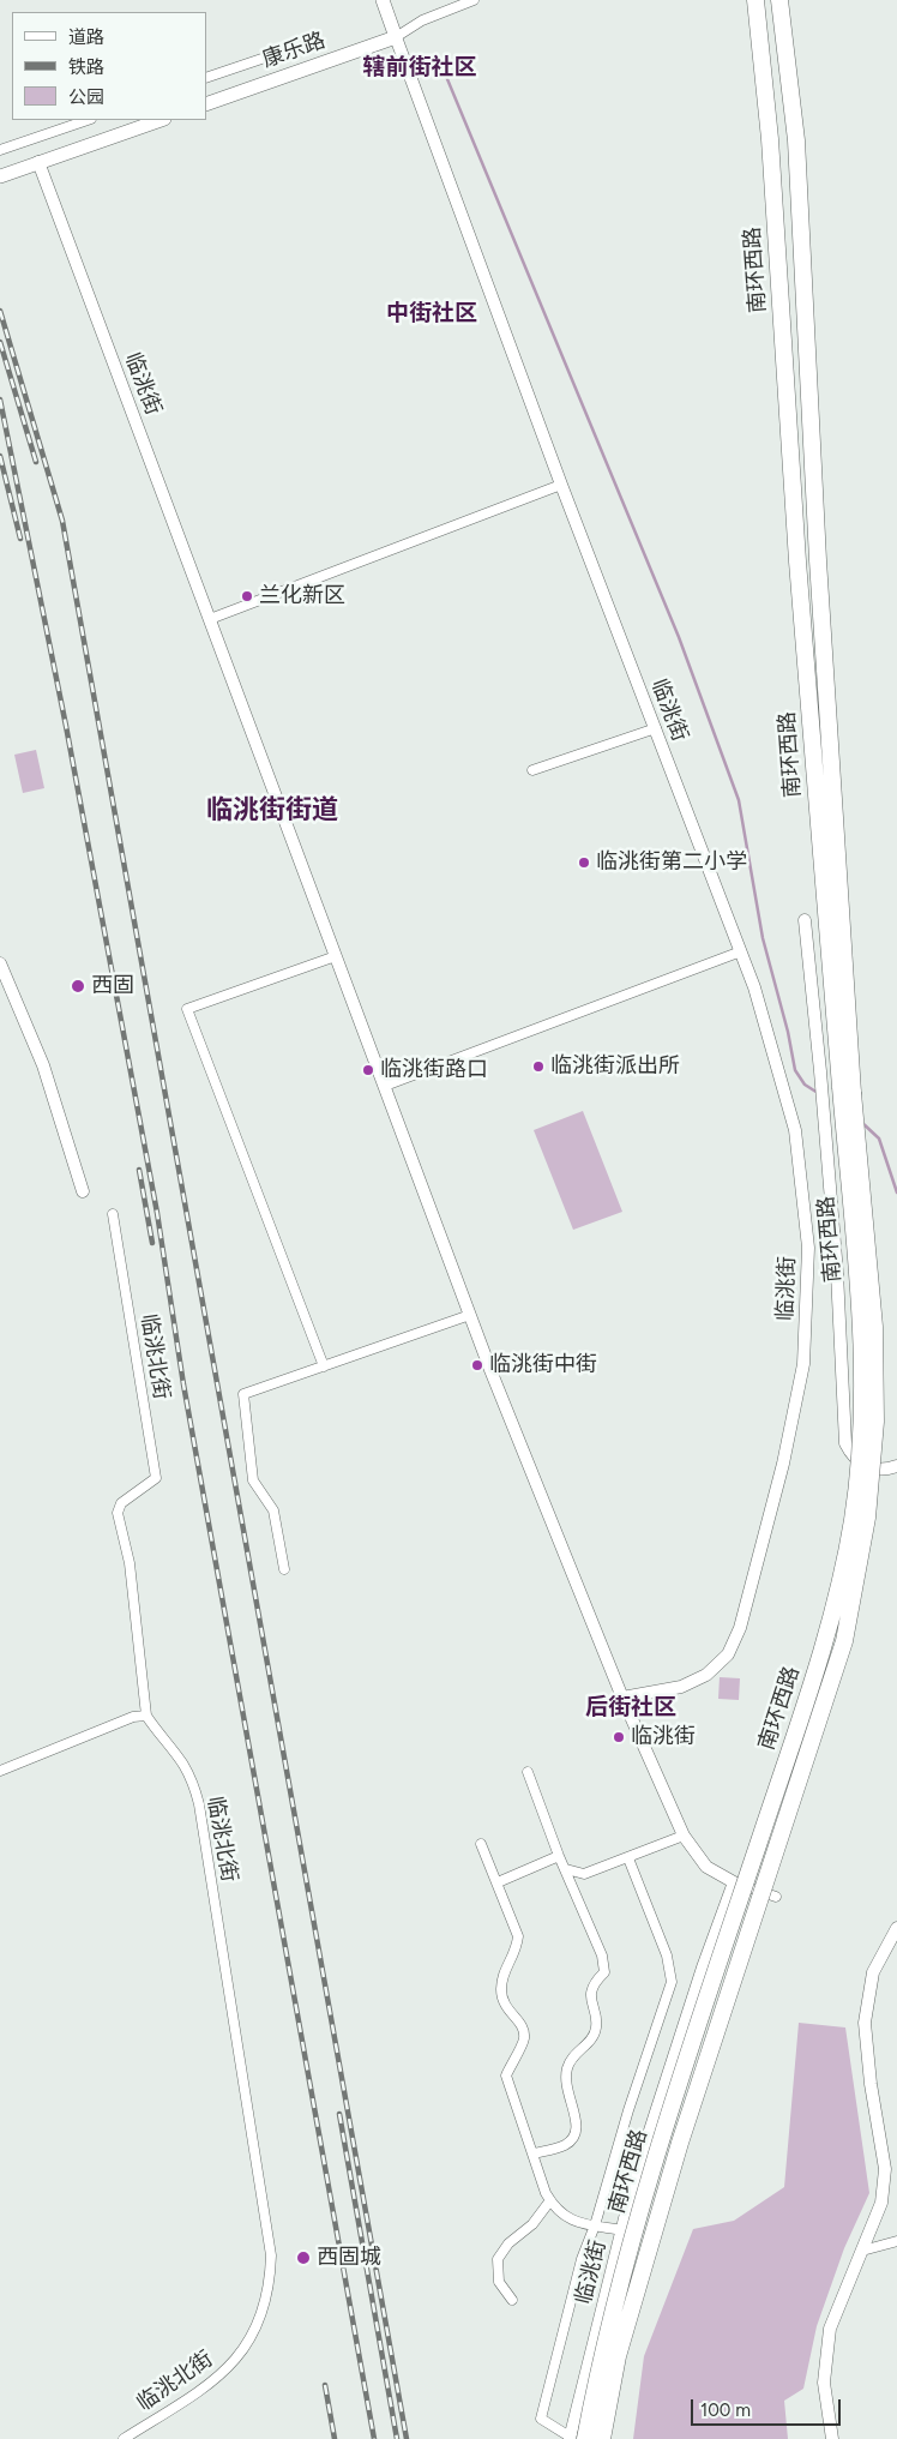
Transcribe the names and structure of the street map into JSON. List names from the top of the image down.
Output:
{
  "streets": {
    "highway": ["南环西路"],
    "main road": ["康乐路"],
    "street": ["临洮街", "临洮北街"]
  },
  "crossings": [
    ["康乐路", "临洮街"],
    ["南环西路", "临洮街"]
  ],
  "districts": [
    "辖前街社区",
    "中街社区",
    "临洮街街道",
    "后街社区"
  ],
  "places": [
    "兰化新区",
    "临洮街第二小学",
    "西固",
    "临洮街派出所",
    "临洮街路口",
    "临洮街中街",
    "临洮街",
    "西固城"
  ],
  "legend": ["道路", "铁路", "公园"],
  "scale_bar": "100 m"
}
